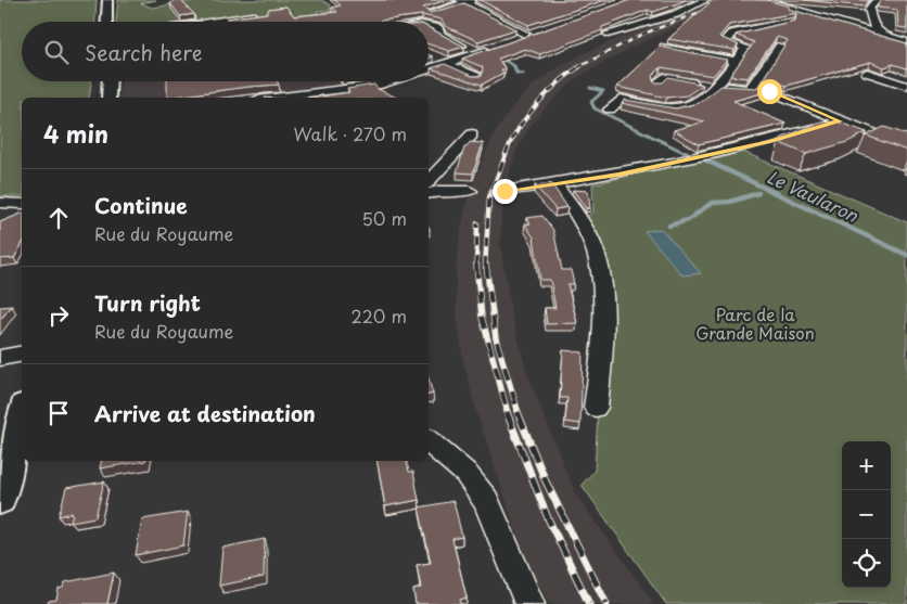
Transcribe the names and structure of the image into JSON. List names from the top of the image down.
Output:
{
  "water": ["Le Vaularon"],
  "parks": ["Parc de la Grande Maison"],
  "page": {
    "search": "Search here",
    "heading": ["4 min", "Walk · 270 m"],
    "list": [
      ["Continue", "Rue du Royaume", "50 m"],
      ["Turn right", "Rue du Royaume", "220 m"],
      "Arrive at destination"
    ],
    "map_buttons": ["+", "−"]
  }
}
